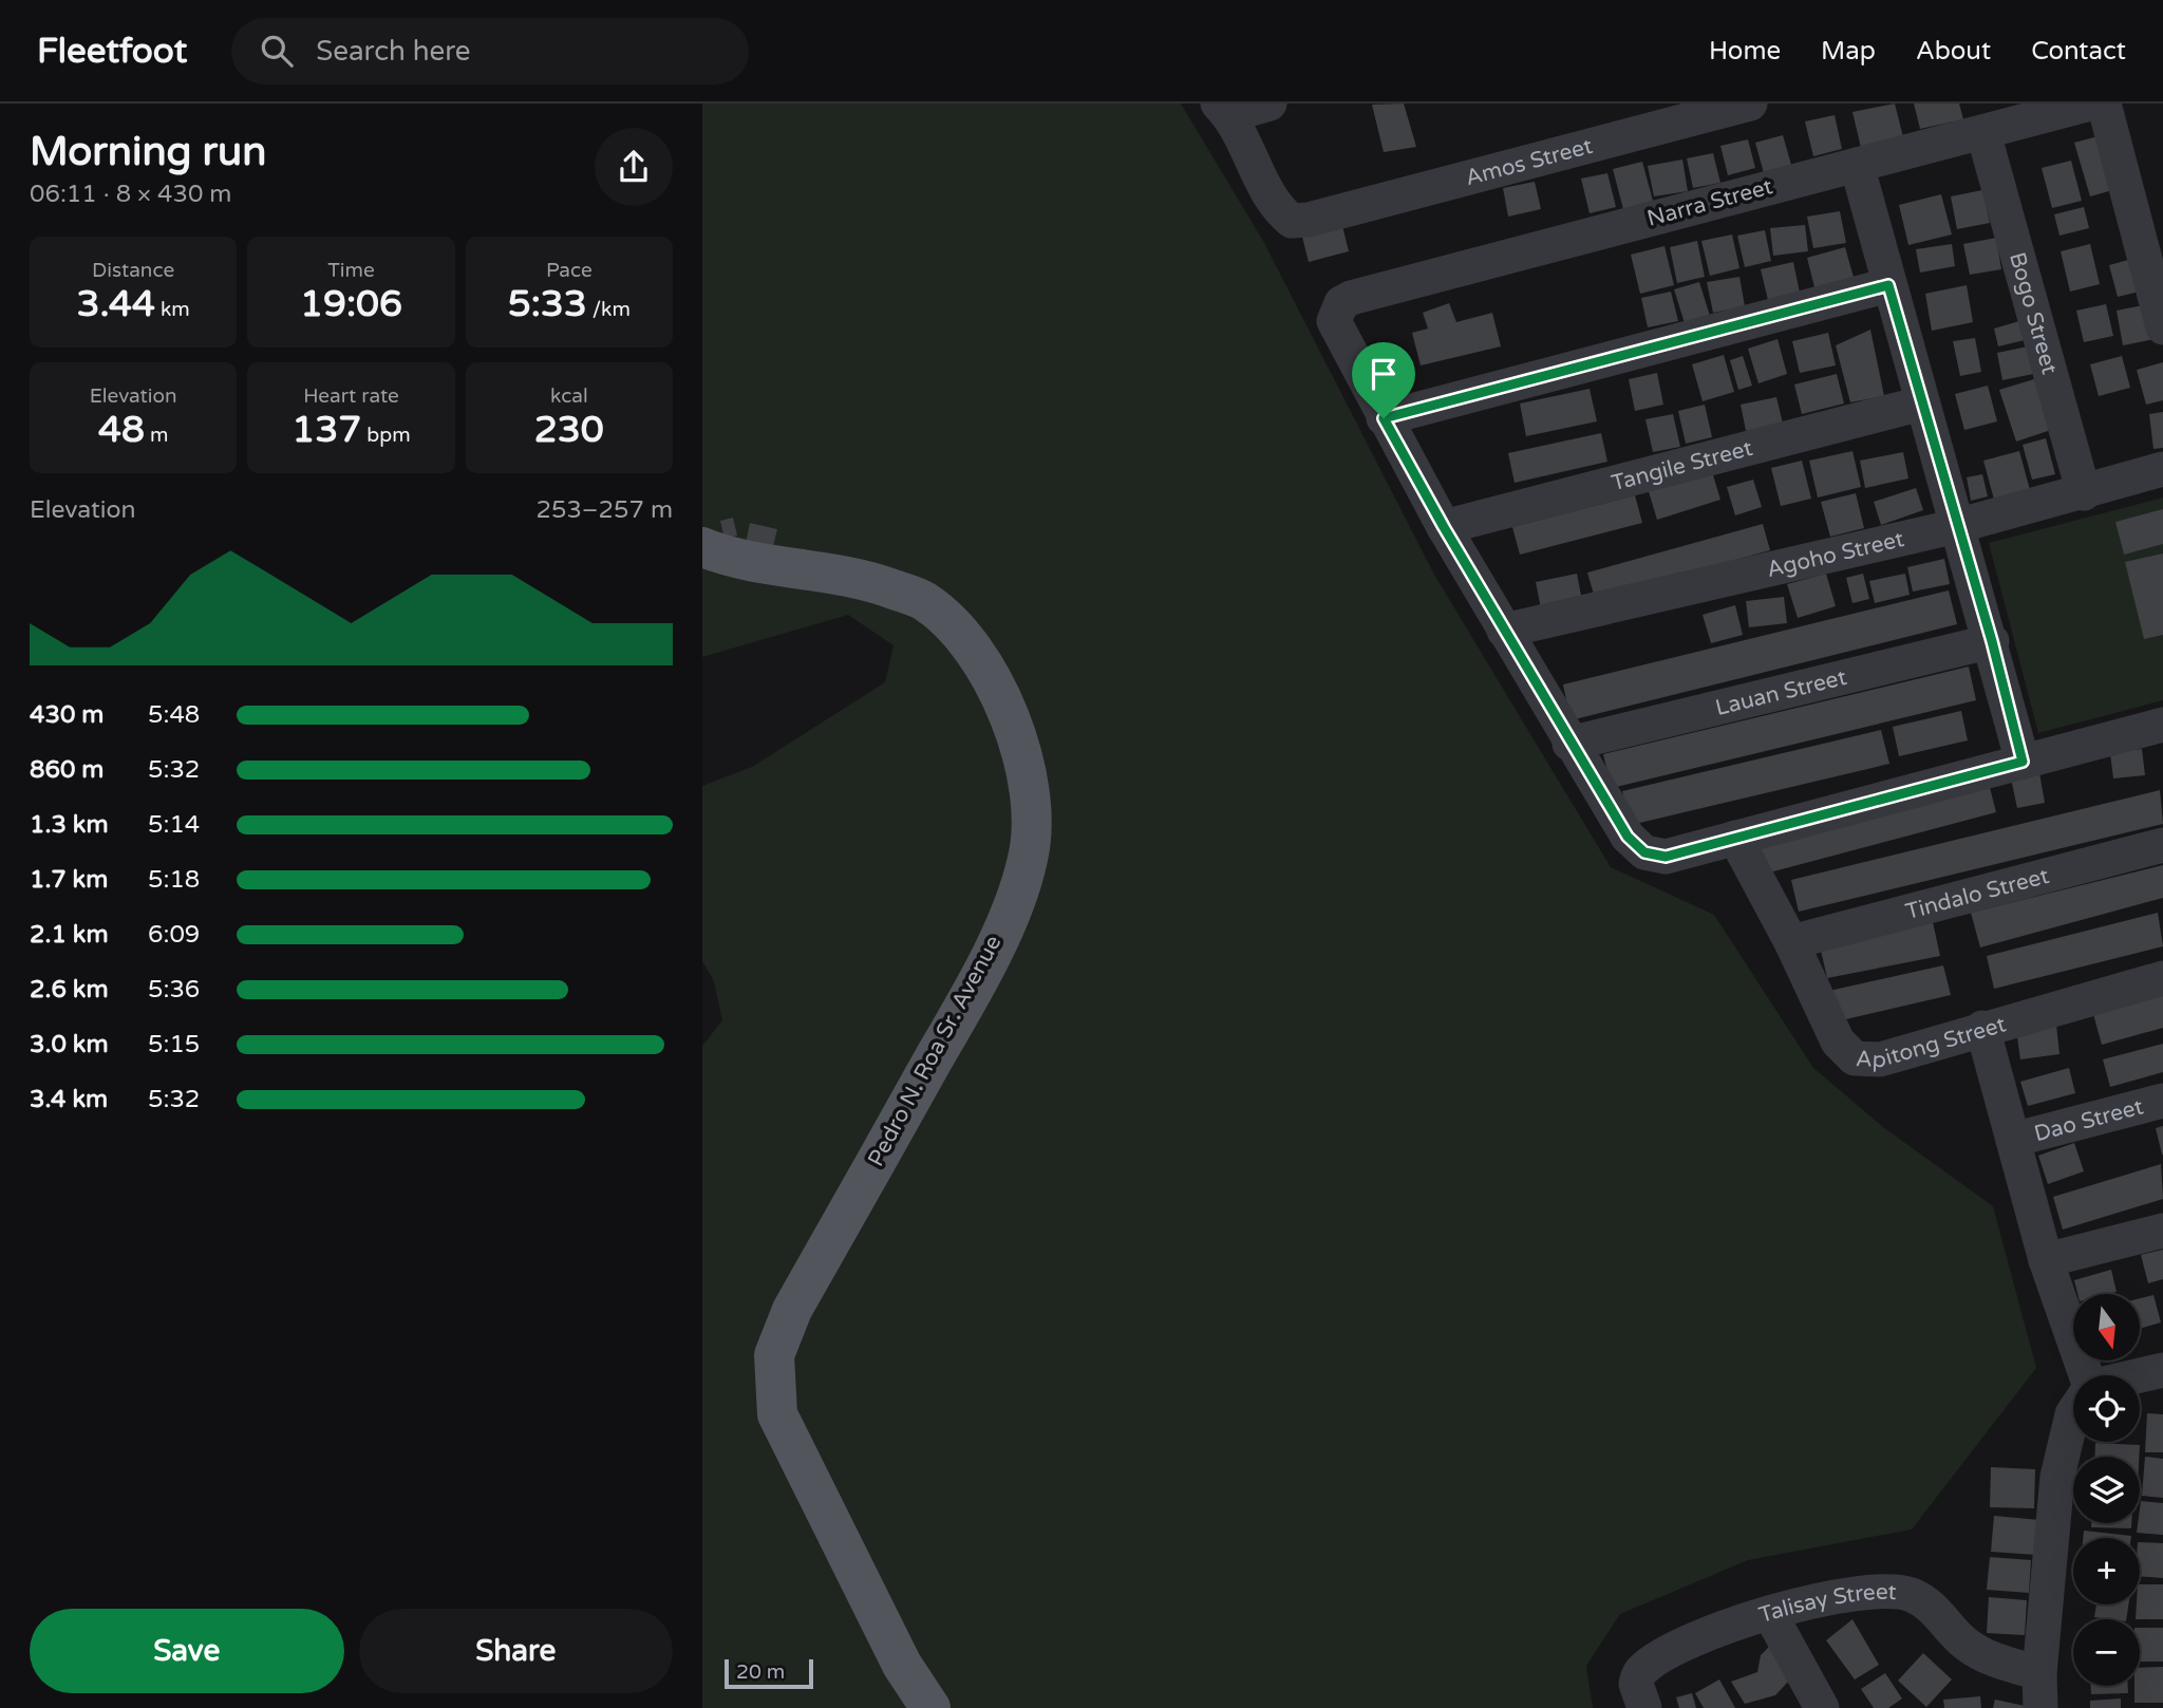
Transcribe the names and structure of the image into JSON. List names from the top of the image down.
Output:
{
  "streets": {
    "main road": ["Pedro N. Roa Sr. Avenue"],
    "street": [
      "Amos Street",
      "Narra Street",
      "Bogo Street",
      "Tangile Street",
      "Agoho Street",
      "Lauan Street",
      "Tindalo Street",
      "Apitong Street",
      "Dao Street",
      "Talisay Street"
    ]
  },
  "crossings": [
    ["Narra Street", "Bogo Street"],
    ["Bogo Street", "Agoho Street"],
    ["Tindalo Street", "Apitong Street"]
  ],
  "scale_bar": "20 m",
  "north": "bottom",
  "page": {
    "header": "Fleetfoot",
    "search": "Search here",
    "nav": [
      "Home",
      "Map",
      "About",
      "Contact"
    ],
    "heading": ["Morning run", "06:11 · 8 × 430 m"],
    "stats": [
      ["Distance", "3.44 km"],
      ["Time", "19:06"],
      ["Pace", "5:33 /km"],
      ["Elevation", "48 m"],
      ["Heart rate", "137 bpm"],
      ["kcal", "230"]
    ],
    "chart": ["Elevation", "253–257 m"],
    "list": [
      {
        "name": "430 m",
        "note": "5:48"
      },
      {
        "name": "860 m",
        "note": "5:32"
      },
      {
        "name": "1.3 km",
        "note": "5:14"
      },
      {
        "name": "1.7 km",
        "note": "5:18"
      },
      {
        "name": "2.1 km",
        "note": "6:09"
      },
      {
        "name": "2.6 km",
        "note": "5:36"
      },
      {
        "name": "3.0 km",
        "note": "5:15"
      },
      {
        "name": "3.4 km",
        "note": "5:32"
      }
    ],
    "map_buttons": ["+", "−"],
    "buttons": ["Save", "Share"],
    "scale": "20 m"
  }
}
